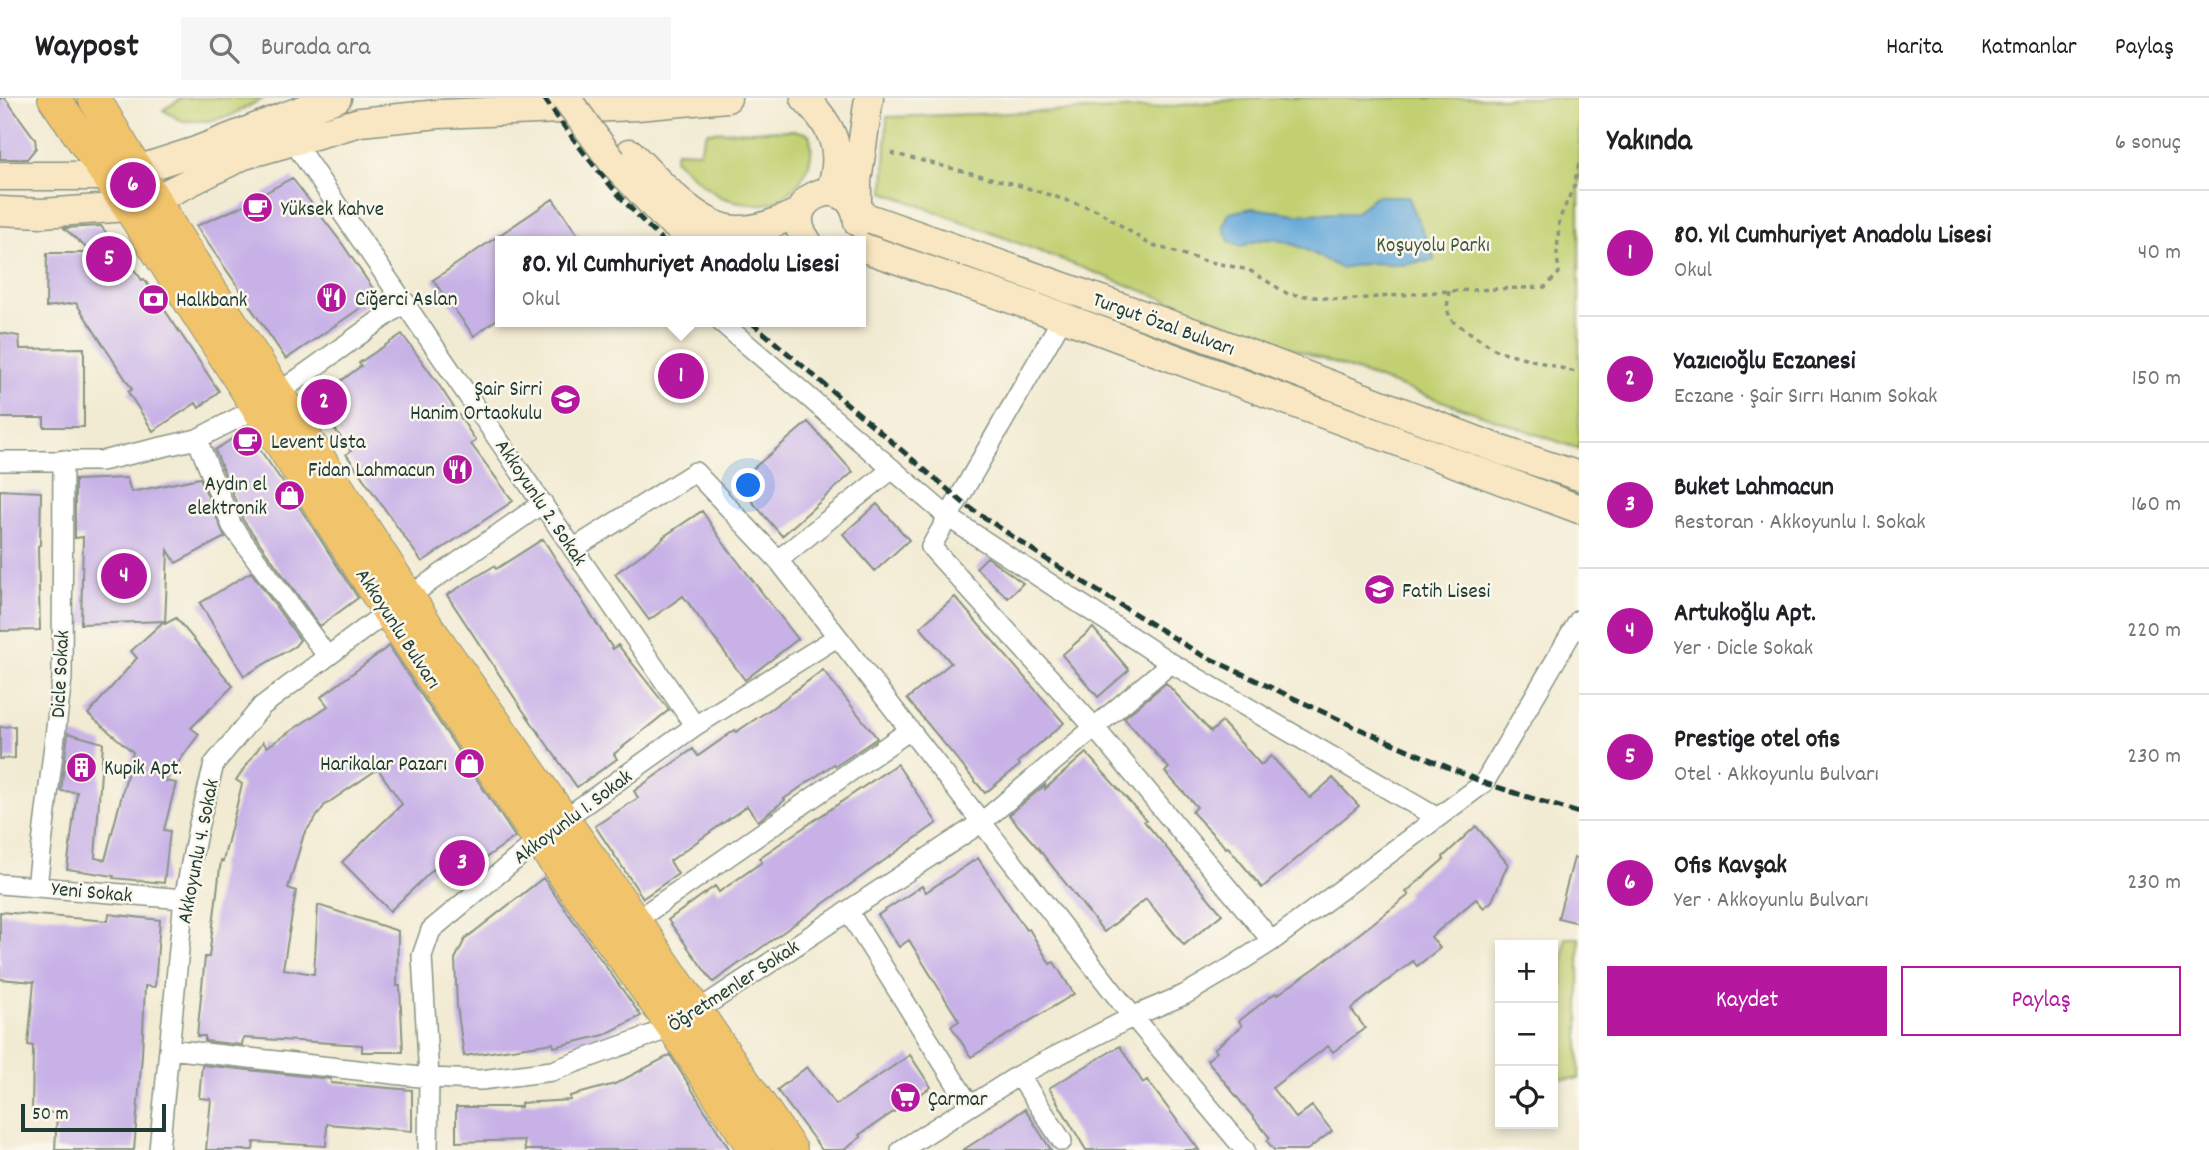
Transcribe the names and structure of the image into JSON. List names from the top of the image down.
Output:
{
  "streets": {
    "main road": ["Turgut Özal Bulvarı", "Akkoyunlu Bulvarı"],
    "street": [
      "Akkoyunlu 2. Sokak",
      "Dicle Sokak",
      "Akkoyunlu 1. Sokak",
      "Akkoyunlu 4. Sokak",
      "Yeni Sokak",
      "Öğretmenler Sokak"
    ]
  },
  "crossings": [
    ["Akkoyunlu 2. Sokak", "Akkoyunlu 1. Sokak"],
    ["Akkoyunlu 2. Sokak", "Akkoyunlu 4. Sokak"],
    ["Akkoyunlu Bulvarı", "Akkoyunlu 1. Sokak"],
    ["Akkoyunlu Bulvarı", "Akkoyunlu 4. Sokak"],
    ["Akkoyunlu Bulvarı", "Öğretmenler Sokak"],
    ["Dicle Sokak", "Yeni Sokak"],
    ["Akkoyunlu 1. Sokak", "Öğretmenler Sokak"],
    ["Akkoyunlu 4. Sokak", "Yeni Sokak"],
    ["Akkoyunlu 4. Sokak", "Öğretmenler Sokak"]
  ],
  "parks": ["Koşuyolu Parkı"],
  "places": {
    "cafe": ["Yüksek kahve", "Levent Usta"],
    "restaurant": ["Ciğerci Aslan", "Fidan Lahmacun"],
    "bank": ["Halkbank"],
    "school or university": ["Şair Sirri Hanim Ortaokulu", "Fatih Lisesi"],
    "shop": ["Aydın el elektronik", "Harikalar Pazarı"],
    "building": ["Kupik Apt."],
    "supermarket": ["Çarmar"]
  },
  "scale_bar": "50 m",
  "page": {
    "header": "Waypost",
    "search": "Burada ara",
    "nav": ["Harita", "Katmanlar", "Paylaş"],
    "heading": ["Yakında", "6 sonuç"],
    "pins": [
      "6",
      "5",
      "1",
      "2",
      "4",
      "3"
    ],
    "list": [
      {
        "mark": "1",
        "name": "80. Yıl Cumhuriyet Anadolu Lisesi",
        "note": "Okul",
        "value": "40 m"
      },
      {
        "mark": "2",
        "name": "Yazıcıoğlu Eczanesi",
        "note": "Eczane · Şair Sırrı Hanım Sokak",
        "value": "150 m"
      },
      {
        "mark": "3",
        "name": "Buket Lahmacun",
        "note": "Restoran · Akkoyunlu 1. Sokak",
        "value": "160 m"
      },
      {
        "mark": "4",
        "name": "Artukoğlu Apt.",
        "note": "Yer · Dicle Sokak",
        "value": "220 m"
      },
      {
        "mark": "5",
        "name": "Prestige otel ofis",
        "note": "Otel · Akkoyunlu Bulvarı",
        "value": "230 m"
      },
      {
        "mark": "6",
        "name": "Ofis Kavşak",
        "note": "Yer · Akkoyunlu Bulvarı",
        "value": "230 m"
      }
    ],
    "popup": ["80. Yıl Cumhuriyet Anadolu Lisesi", "Okul"],
    "map_buttons": ["+", "−"],
    "buttons": ["Kaydet", "Paylaş"],
    "scale": "50 m"
  }
}
